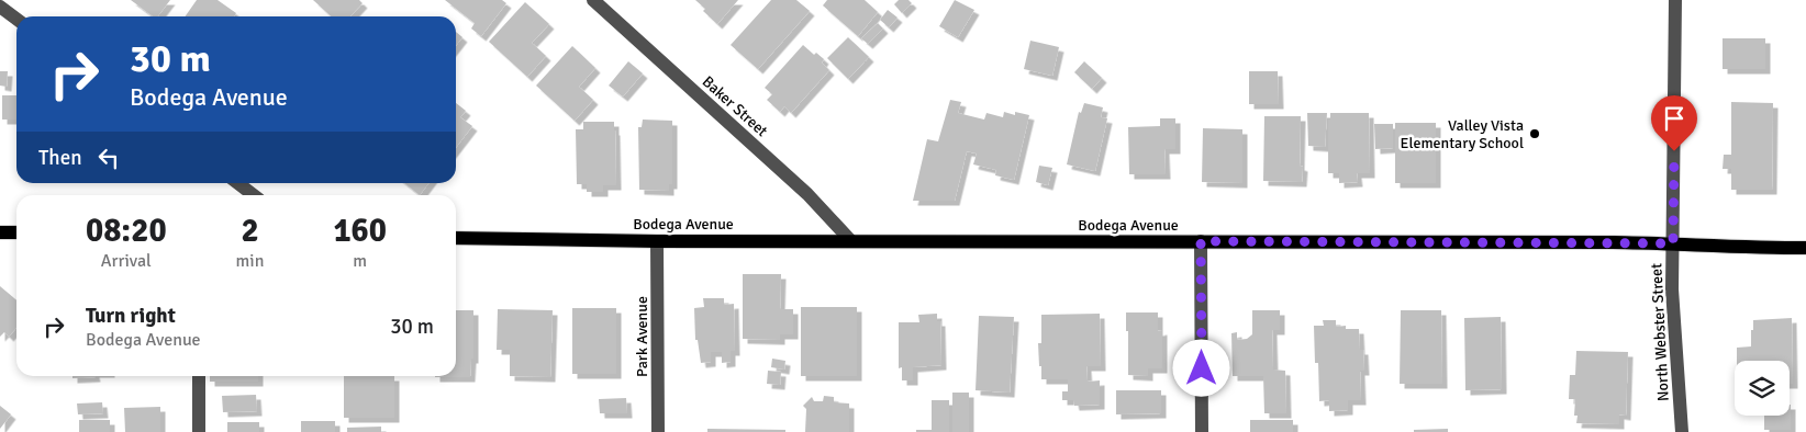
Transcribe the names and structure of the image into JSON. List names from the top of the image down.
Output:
{
  "streets": {
    "main road": ["Bodega Avenue"],
    "street": ["Baker Street", "North Webster Street", "Park Avenue"]
  },
  "crossings": [
    ["Baker Street", "Bodega Avenue"],
    ["Bodega Avenue", "North Webster Street"],
    ["Bodega Avenue", "Park Avenue"]
  ],
  "places": ["Valley Vista Elementary School"],
  "page": {
    "turn": ["30 m", "Bodega Avenue"],
    "then": "Then",
    "eta": [
      "08:20",
      "Arrival",
      "2",
      "min",
      "160",
      "m"
    ],
    "list": [
      {
        "name": "Turn right",
        "note": "Bodega Avenue",
        "value": "30 m"
      }
    ]
  }
}
